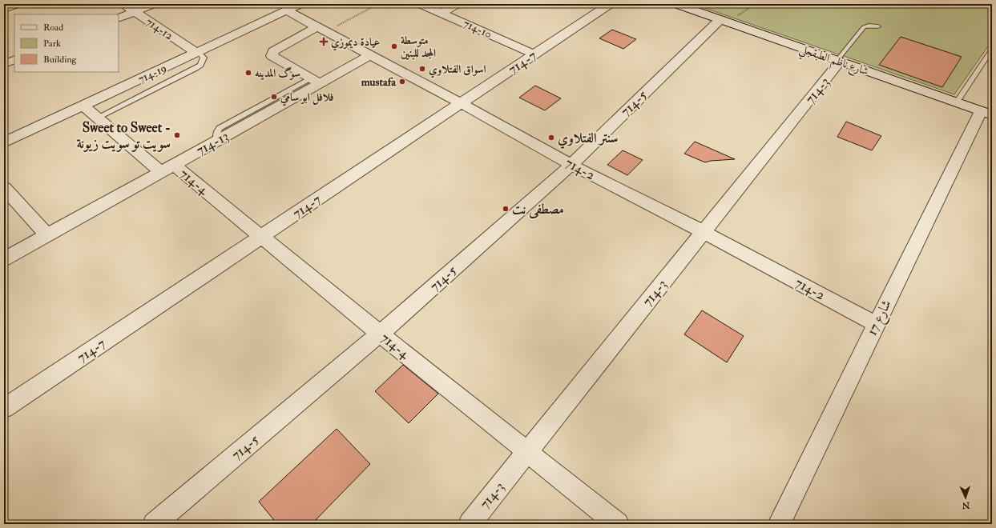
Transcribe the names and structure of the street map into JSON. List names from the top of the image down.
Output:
{
  "streets": {
    "main road": ["شارع ناظم الطبقجلي"],
    "street": [
      "714-12",
      "714-10",
      "714-7",
      "714-19",
      "714-3",
      "714-5",
      "714-13",
      "714-2",
      "714-4",
      "شارع 17"
    ]
  },
  "crossings": [
    ["714-12", "714-19"],
    ["714-10", "714-7"],
    ["شارع ناظم الطبقجلي", "714-3"],
    ["شارع ناظم الطبقجلي", "714-5"],
    ["شارع ناظم الطبقجلي", "شارع 17"],
    ["714-7", "714-2"],
    ["714-7", "714-4"],
    ["714-19", "714-2"],
    ["714-19", "714-4"],
    ["714-3", "714-2"],
    ["714-3", "714-4"],
    ["714-5", "714-2"],
    ["714-5", "714-4"],
    ["714-13", "714-2"],
    ["714-13", "714-4"],
    ["714-2", "شارع 17"]
  ],
  "places": {
    "health": ["عيادة ديموزي"],
    "other": [
      "متوسطة المجد للبنين",
      "اسواق الفتلاوي",
      "سوگ المدينه",
      "mustafa",
      "فلافل ابو سامي",
      "Sweet to Sweet - سويت تو سويت زيونة",
      "سنتر الفتلاوي",
      "مصطفى نت"
    ]
  },
  "legend": ["Road", "Park", "Building"],
  "north": "bottom"
}
